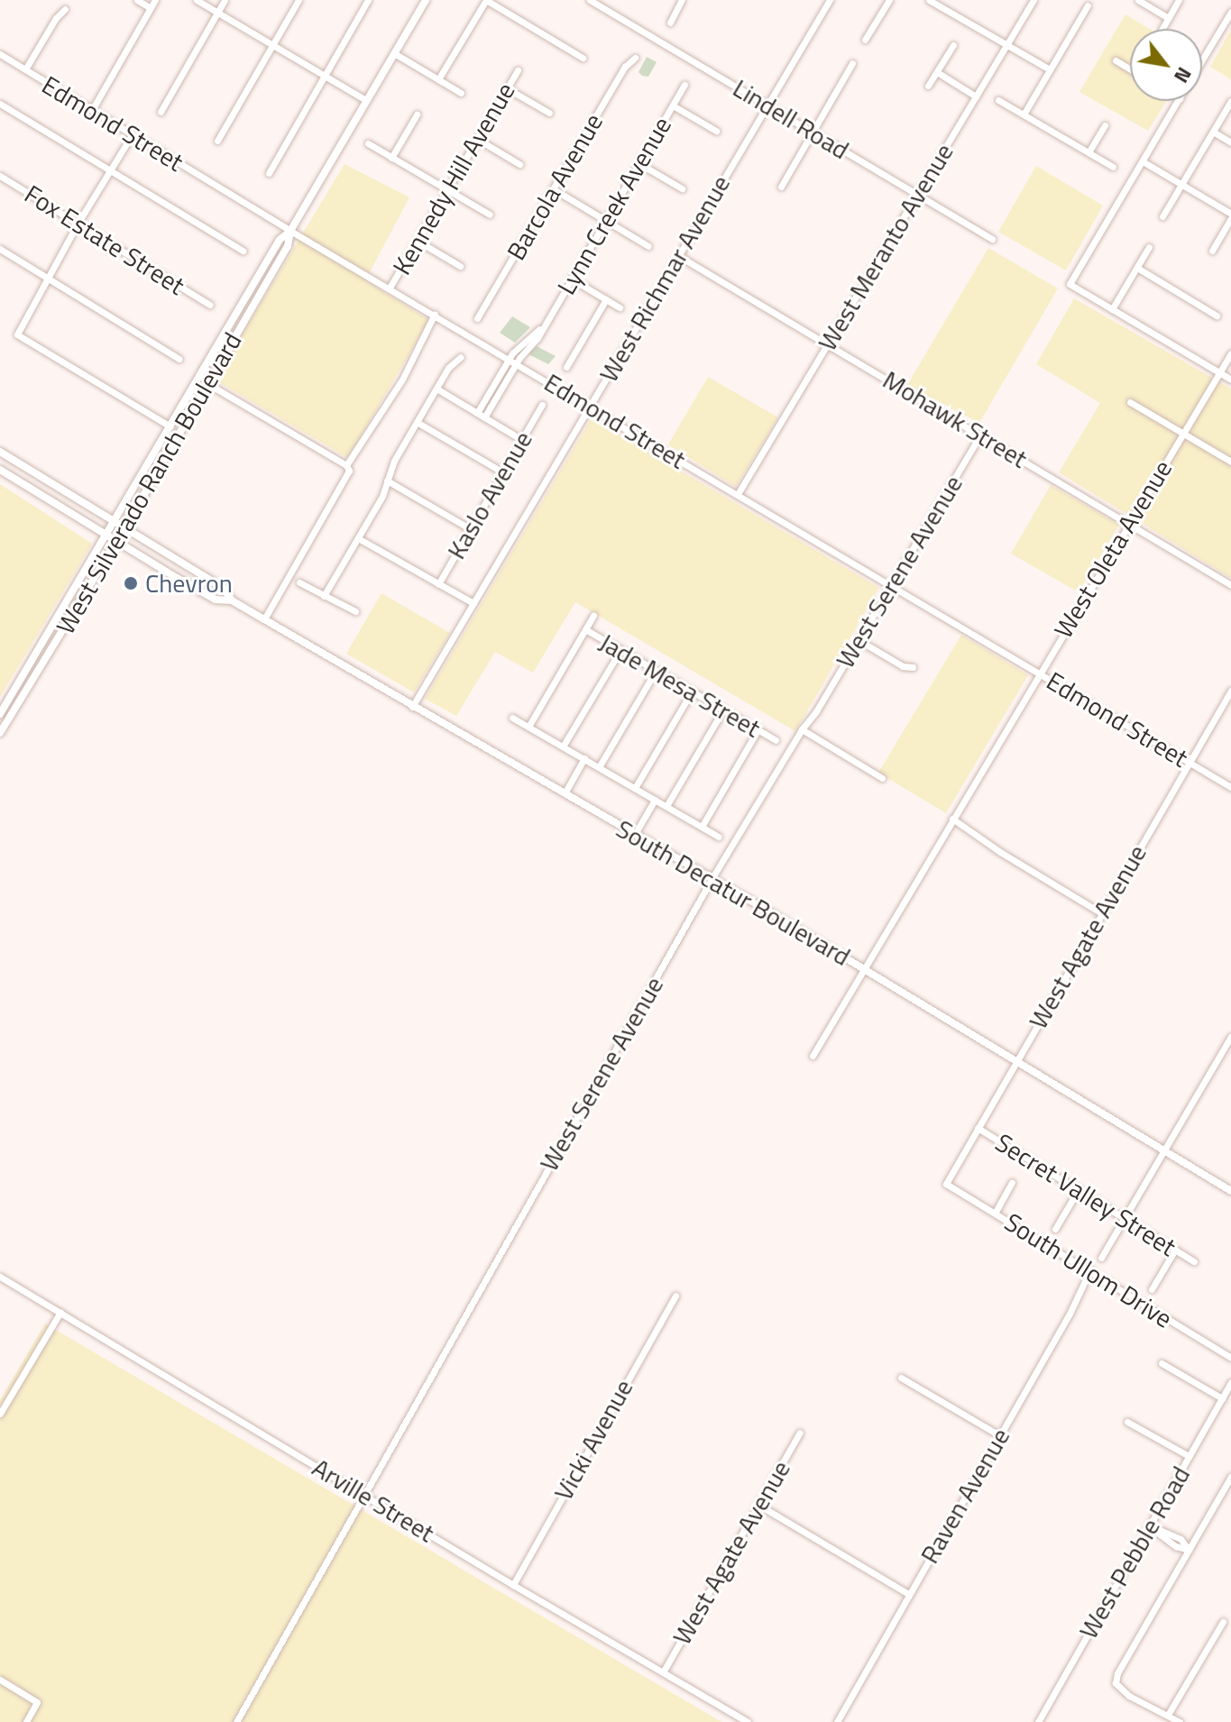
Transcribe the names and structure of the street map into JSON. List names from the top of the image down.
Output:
{
  "streets": {
    "main road": ["West Silverado Ranch Boulevard", "South Decatur Boulevard"],
    "street": [
      "Lindell Road",
      "Edmond Street",
      "Kennedy Hill Avenue",
      "Barcola Avenue",
      "Lynn Creek Avenue",
      "Fox Estate Street",
      "West Meranto Avenue",
      "West Richmar Avenue",
      "Mohawk Street",
      "Kaslo Avenue",
      "West Oleta Avenue",
      "West Serene Avenue",
      "Jade Mesa Street",
      "West Agate Avenue",
      "Secret Valley Street",
      "South Ullom Drive",
      "Vicki Avenue",
      "Raven Avenue",
      "Arville Street",
      "West Pebble Road"
    ]
  },
  "crossings": [
    ["Lindell Road", "West Meranto Avenue"],
    ["Lindell Road", "West Richmar Avenue"],
    ["Edmond Street", "Kennedy Hill Avenue"],
    ["Edmond Street", "Lynn Creek Avenue"],
    ["Edmond Street", "West Meranto Avenue"],
    ["Edmond Street", "West Richmar Avenue"],
    ["Edmond Street", "West Silverado Ranch Boulevard"],
    ["Edmond Street", "West Oleta Avenue"],
    ["Edmond Street", "West Serene Avenue"],
    ["Edmond Street", "West Agate Avenue"],
    ["West Meranto Avenue", "Mohawk Street"],
    ["West Richmar Avenue", "Mohawk Street"],
    ["West Richmar Avenue", "South Decatur Boulevard"],
    ["Mohawk Street", "West Oleta Avenue"],
    ["Mohawk Street", "West Serene Avenue"],
    ["West Silverado Ranch Boulevard", "South Decatur Boulevard"],
    ["West Oleta Avenue", "South Decatur Boulevard"],
    ["West Serene Avenue", "South Decatur Boulevard"],
    ["West Serene Avenue", "Arville Street"],
    ["South Decatur Boulevard", "West Agate Avenue"],
    ["West Agate Avenue", "Secret Valley Street"],
    ["West Agate Avenue", "South Ullom Drive"],
    ["West Agate Avenue", "Arville Street"],
    ["South Ullom Drive", "Raven Avenue"],
    ["Vicki Avenue", "Arville Street"]
  ],
  "places": ["Chevron"],
  "north": "bottom right"
}
